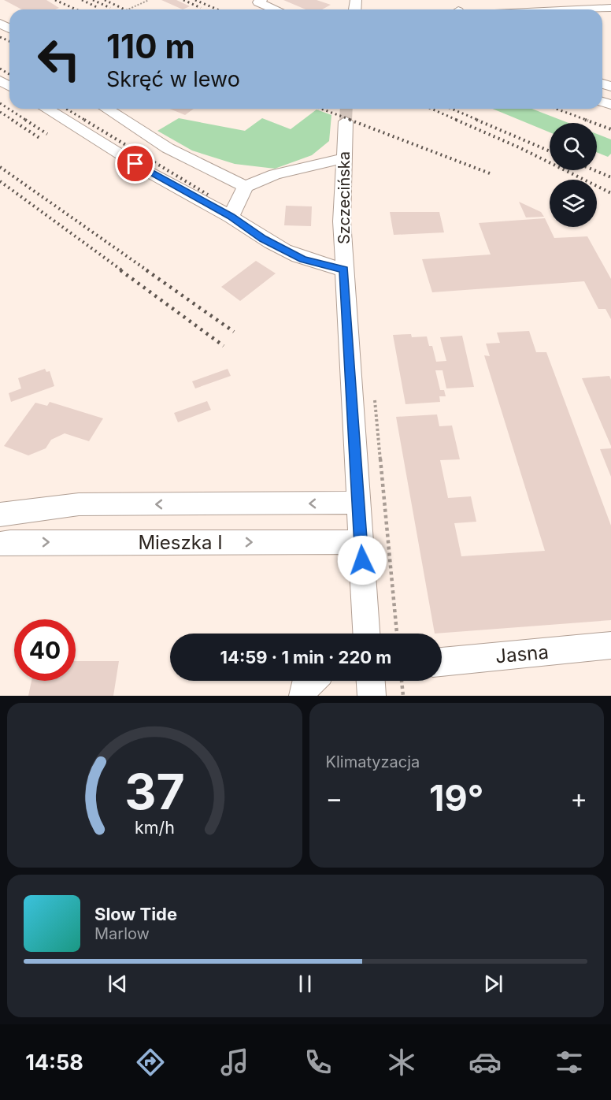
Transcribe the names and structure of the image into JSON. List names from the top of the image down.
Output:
{
  "streets": {
    "street": ["Szczecińska", "Mieszka I", "Jasna"]
  },
  "crossings": [
    ["Szczecińska", "Mieszka I"]
  ],
  "page": {
    "turn": ["110 m", "Skręć w lewo"],
    "limit": "40",
    "trip": "14:59 · 1 min · 220 m",
    "tile": "Klimatyzacja",
    "heat": ["−", "19°", "+"],
    "song": ["Slow Tide", "Marlow"],
    "tabs": "14:58",
    "gauge": ["37", "km/h"]
  }
}
